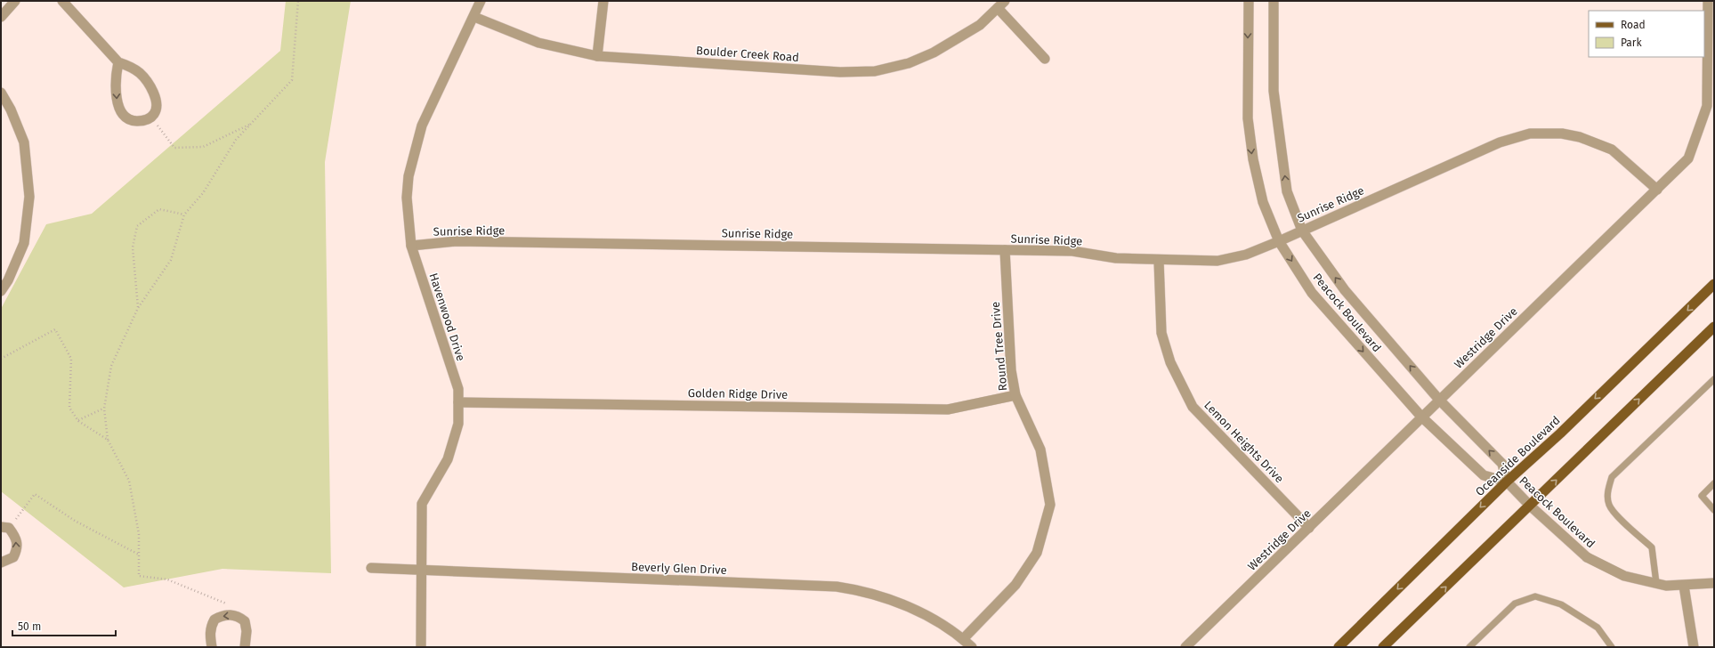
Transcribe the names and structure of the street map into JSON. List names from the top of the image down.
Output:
{
  "streets": {
    "main road": ["Oceanside Boulevard"],
    "street": [
      "Boulder Creek Road",
      "Sunrise Ridge",
      "Peacock Boulevard",
      "Havenwood Drive",
      "Westridge Drive",
      "Round Tree Drive",
      "Golden Ridge Drive",
      "Lemon Heights Drive",
      "Beverly Glen Drive"
    ]
  },
  "crossings": [
    ["Boulder Creek Road", "Havenwood Drive"],
    ["Sunrise Ridge", "Peacock Boulevard"],
    ["Sunrise Ridge", "Havenwood Drive"],
    ["Sunrise Ridge", "Westridge Drive"],
    ["Sunrise Ridge", "Round Tree Drive"],
    ["Sunrise Ridge", "Lemon Heights Drive"],
    ["Peacock Boulevard", "Westridge Drive"],
    ["Peacock Boulevard", "Oceanside Boulevard"],
    ["Havenwood Drive", "Golden Ridge Drive"],
    ["Havenwood Drive", "Beverly Glen Drive"],
    ["Westridge Drive", "Lemon Heights Drive"],
    ["Round Tree Drive", "Golden Ridge Drive"],
    ["Round Tree Drive", "Beverly Glen Drive"]
  ],
  "legend": ["Road", "Park"],
  "scale_bar": "50 m"
}
